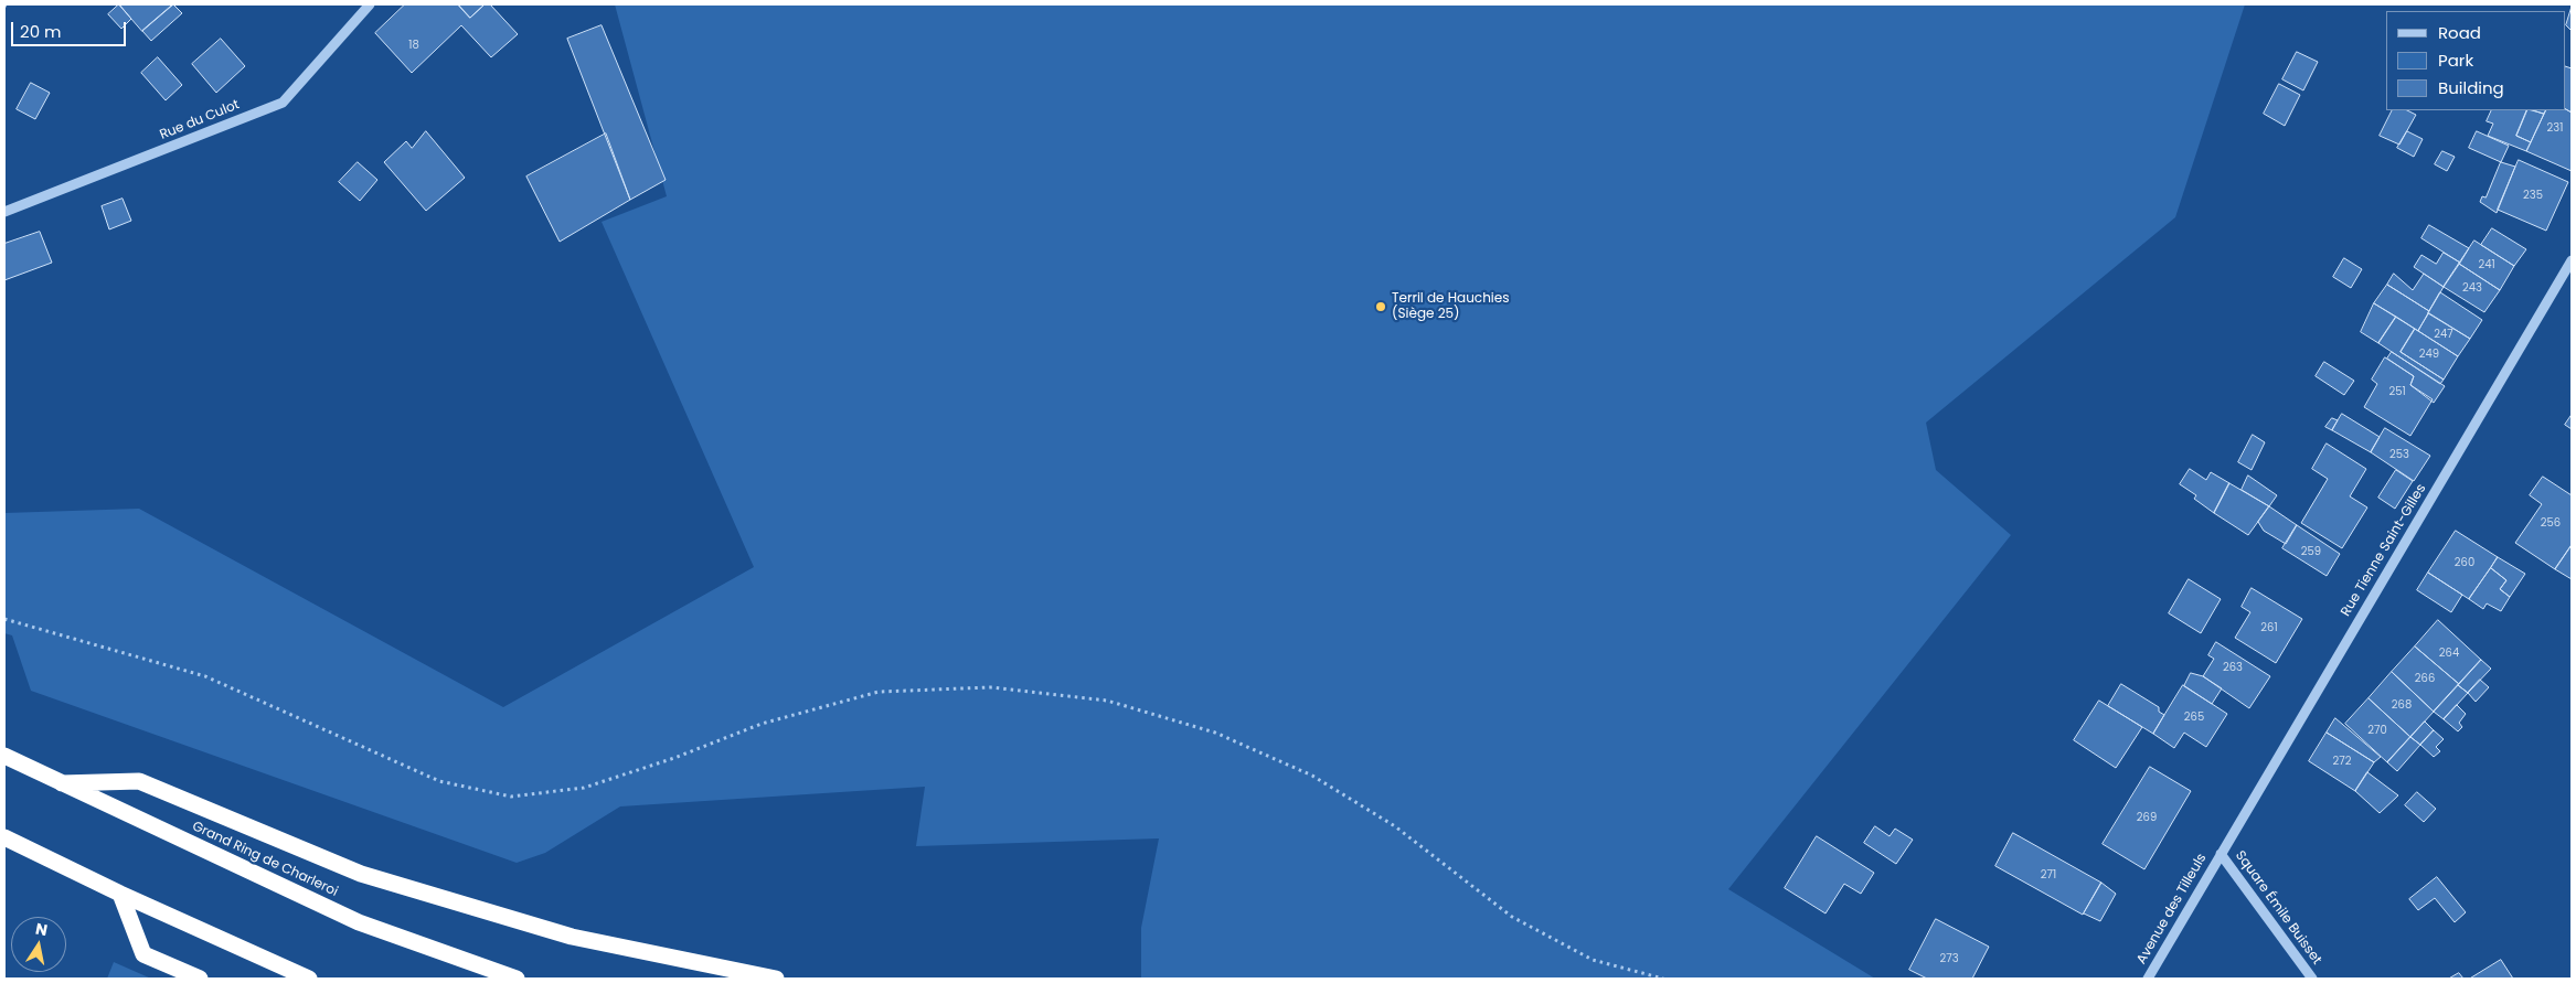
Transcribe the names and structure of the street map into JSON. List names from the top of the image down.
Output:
{
  "streets": {
    "highway": ["Grand Ring de Charleroi"],
    "street": [
      "Rue du Culot",
      "Rue Tienne Saint-Gilles",
      "Square Émile Buisset",
      "Avenue des Tilleuls"
    ]
  },
  "crossings": [
    ["Rue Tienne Saint-Gilles", "Square Émile Buisset"],
    ["Rue Tienne Saint-Gilles", "Avenue des Tilleuls"],
    ["Square Émile Buisset", "Avenue des Tilleuls"]
  ],
  "places": ["Terril de Hauchies (Siège 25)"],
  "house_numbers": [
    "18",
    "231",
    "235",
    "241",
    "243",
    "247",
    "249",
    "251",
    "253",
    "256",
    "259",
    "260",
    "261",
    "264",
    "263",
    "266",
    "268",
    "265",
    "270",
    "272",
    "269",
    "271",
    "273"
  ],
  "legend": ["Road", "Park", "Building"],
  "scale_bar": "20 m",
  "north": "top"
}
